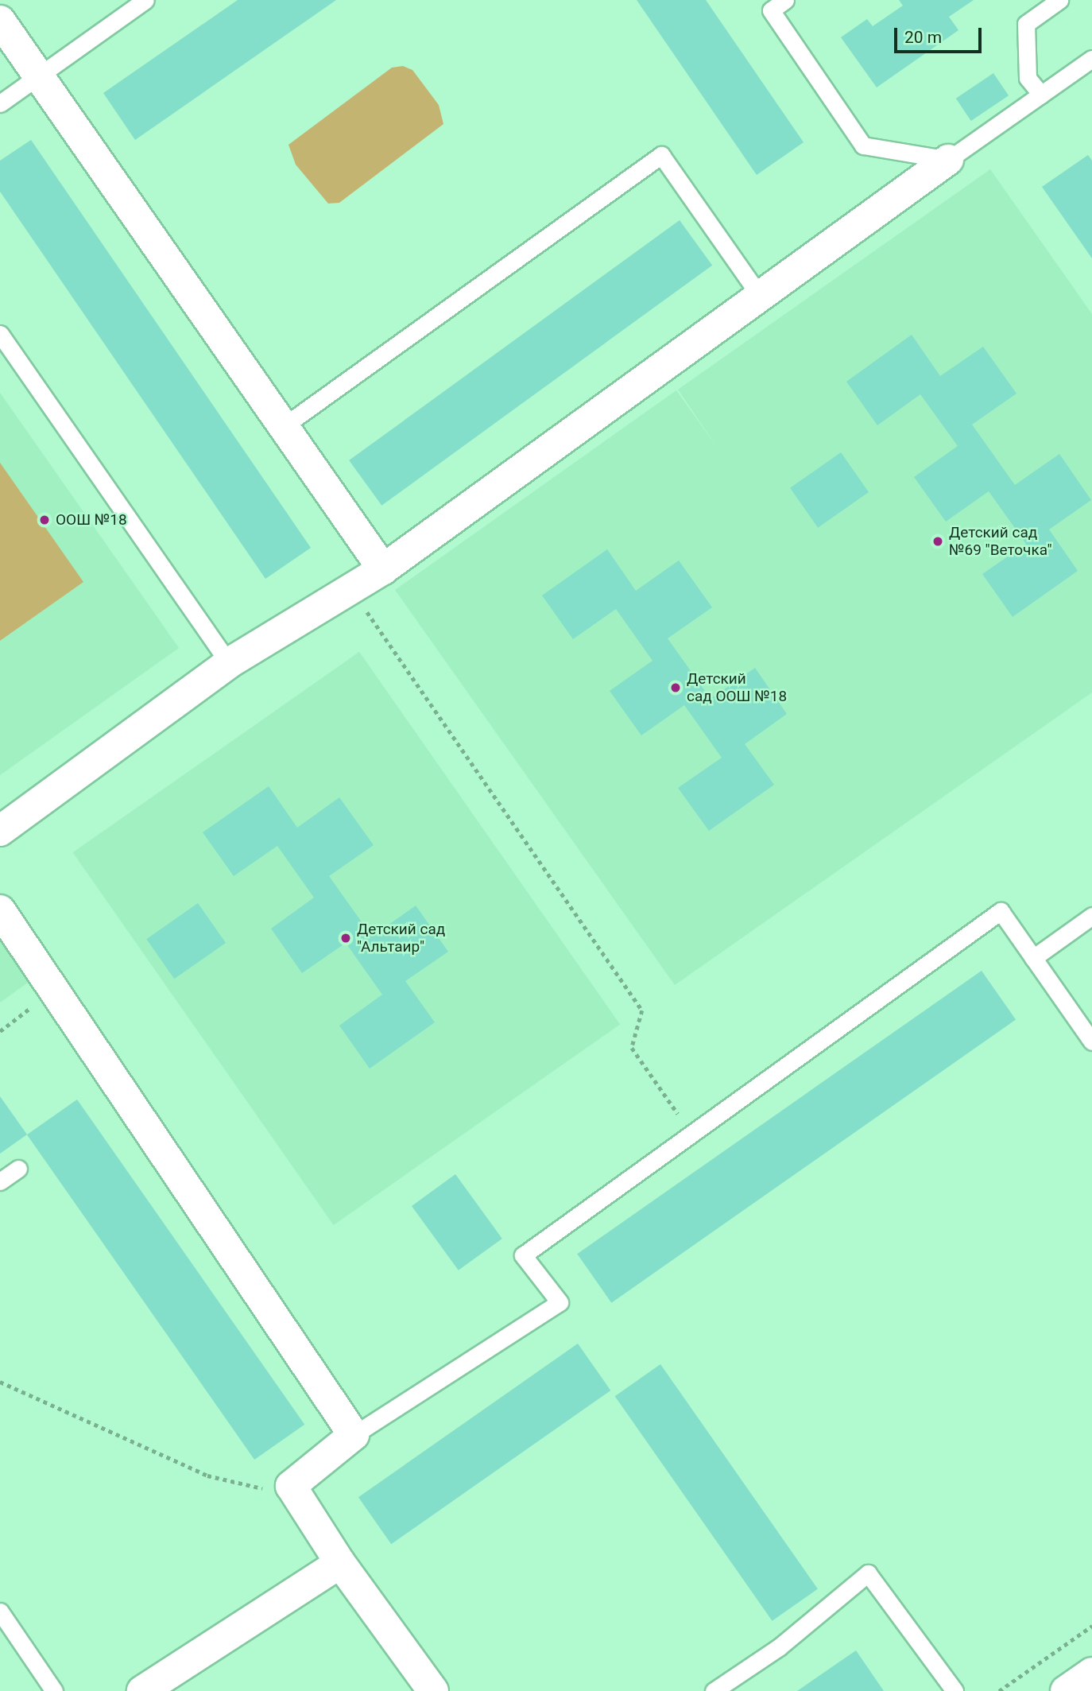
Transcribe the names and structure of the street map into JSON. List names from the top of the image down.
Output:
{
  "places": [
    "ООШ №18",
    "Детский сад №69 \"Веточка\"",
    "Детский сад ООШ №18",
    "Детский сад \"Альтаир\""
  ],
  "scale_bar": "20 m"
}
